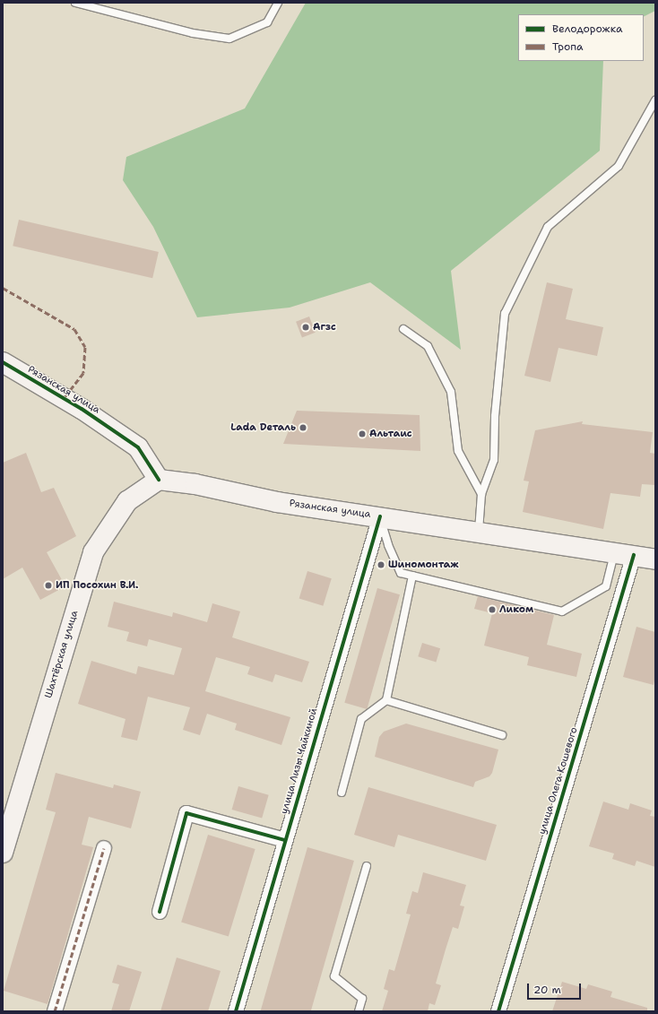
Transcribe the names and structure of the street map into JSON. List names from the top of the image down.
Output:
{
  "streets": {
    "main road": ["Рязанская улица", "Шахтёрская улица"],
    "street": ["улица Лизы Чайкиной", "улица Олега Кошевого"]
  },
  "crossings": [
    ["Рязанская улица", "Шахтёрская улица"],
    ["Рязанская улица", "улица Лизы Чайкиной"],
    ["Рязанская улица", "улица Олега Кошевого"]
  ],
  "places": [
    "Агзс",
    "Lada Dеталь",
    "Альтаис",
    "Шиномонтаж",
    "ИП Посохин В.И.",
    "Ликом"
  ],
  "legend": ["Велодорожка", "Тропа"],
  "scale_bar": "20 m"
}
